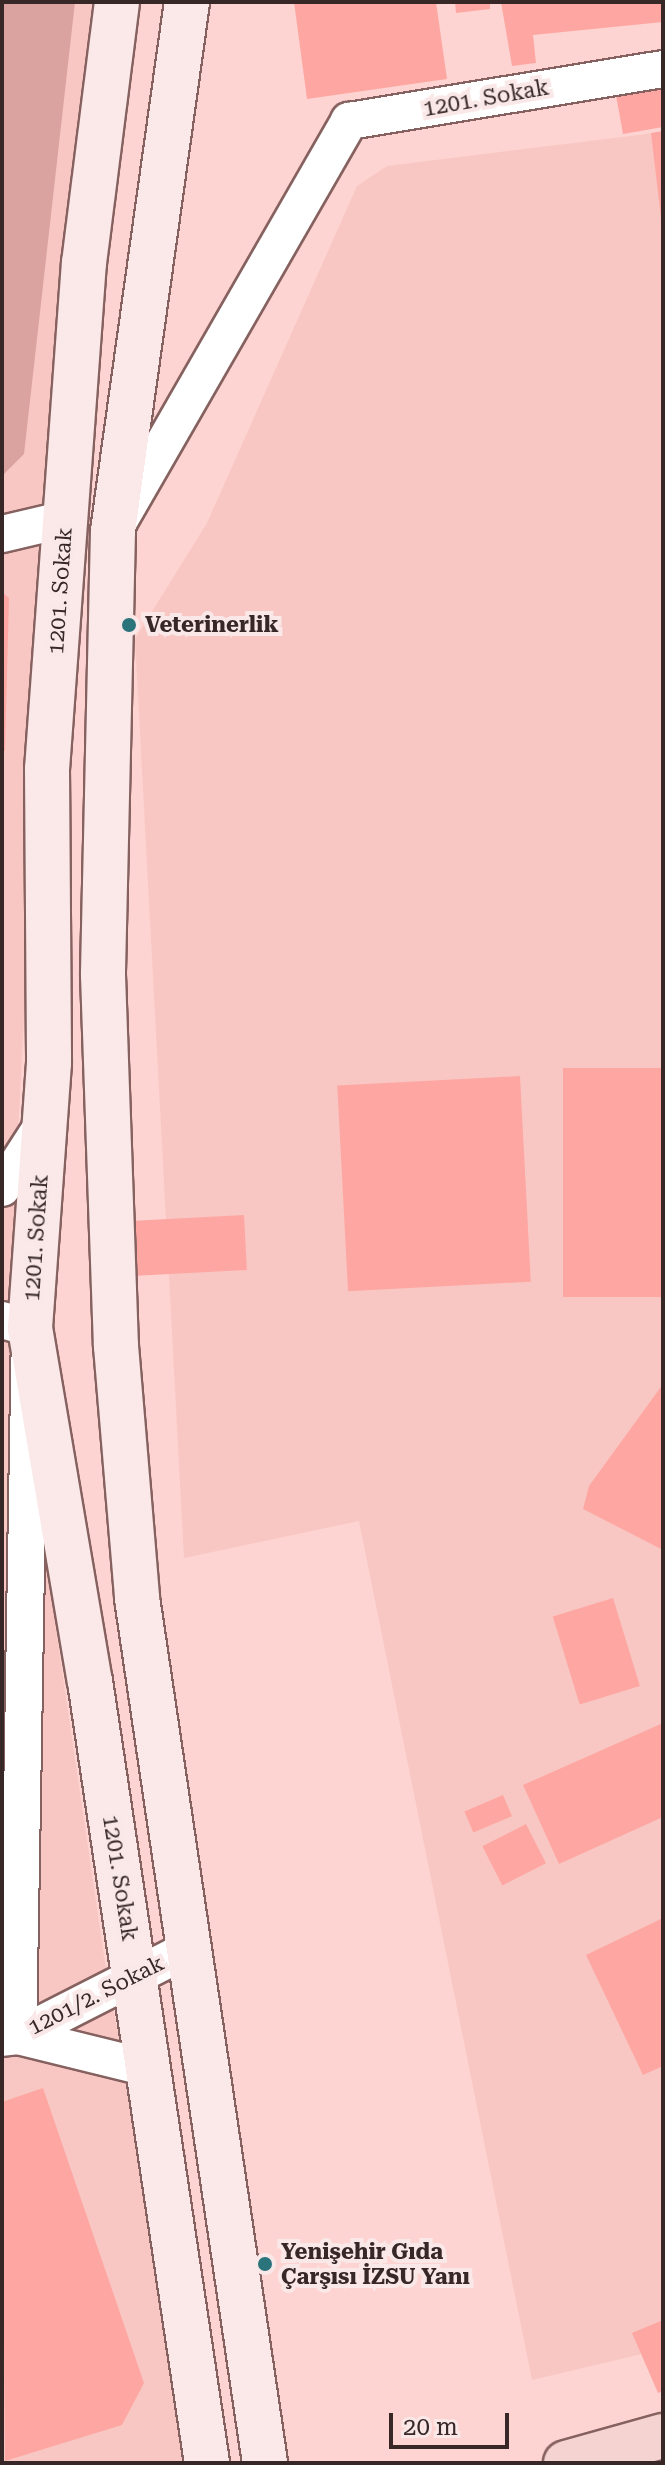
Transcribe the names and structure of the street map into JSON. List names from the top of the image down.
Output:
{
  "streets": {
    "main road": ["1201. Sokak"],
    "street": ["1201/2. Sokak"]
  },
  "crossings": [
    ["1201. Sokak", "1201/2. Sokak"]
  ],
  "places": ["Veterinerlik", "Yenişehir Gıda Çarşısı İZSU Yanı"],
  "scale_bar": "20 m"
}
